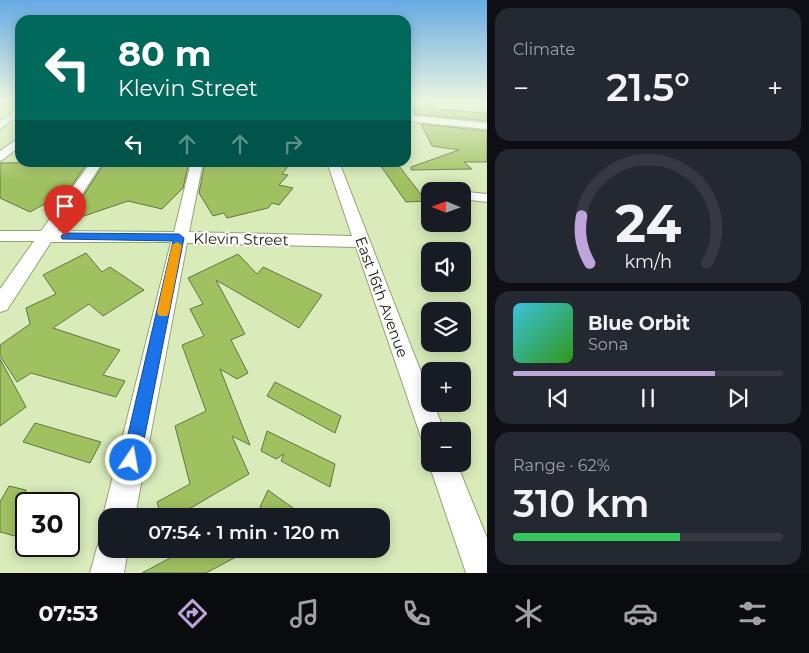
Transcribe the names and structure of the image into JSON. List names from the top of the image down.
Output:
{
  "streets": {
    "street": ["Klevin Street", "East 16th Avenue"]
  },
  "crossings": [
    ["Klevin Street", "East 16th Avenue"]
  ],
  "north": "left",
  "page": {
    "tile": [
      "Climate",
      ["Range · 62%", "310 km"]
    ],
    "turn": ["80 m", "Klevin Street"],
    "heat": ["−", "21.5°", "+"],
    "map_buttons": ["+", "−"],
    "song": ["Blue Orbit", "Sona"],
    "limit": "30",
    "trip": "07:54 · 1 min · 120 m",
    "tabs": "07:53",
    "gauge": ["24", "km/h"]
  }
}
